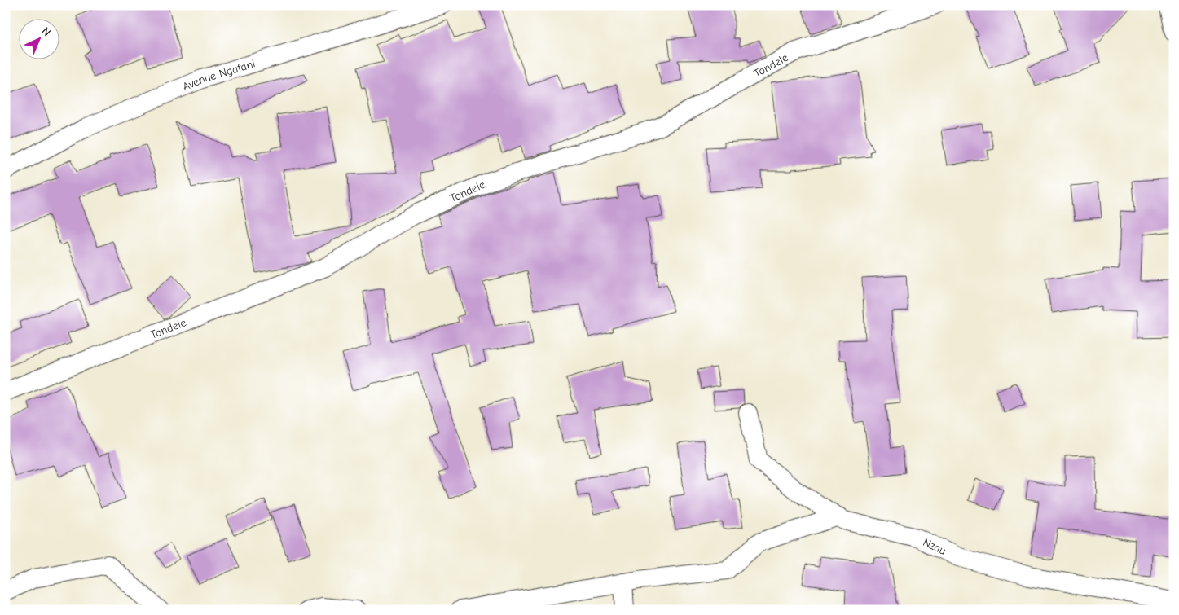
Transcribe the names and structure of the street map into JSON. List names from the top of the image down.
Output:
{
  "streets": {
    "street": ["Tondele", "Avenue Ngafani", "Nzau"]
  },
  "north": "top right"
}
